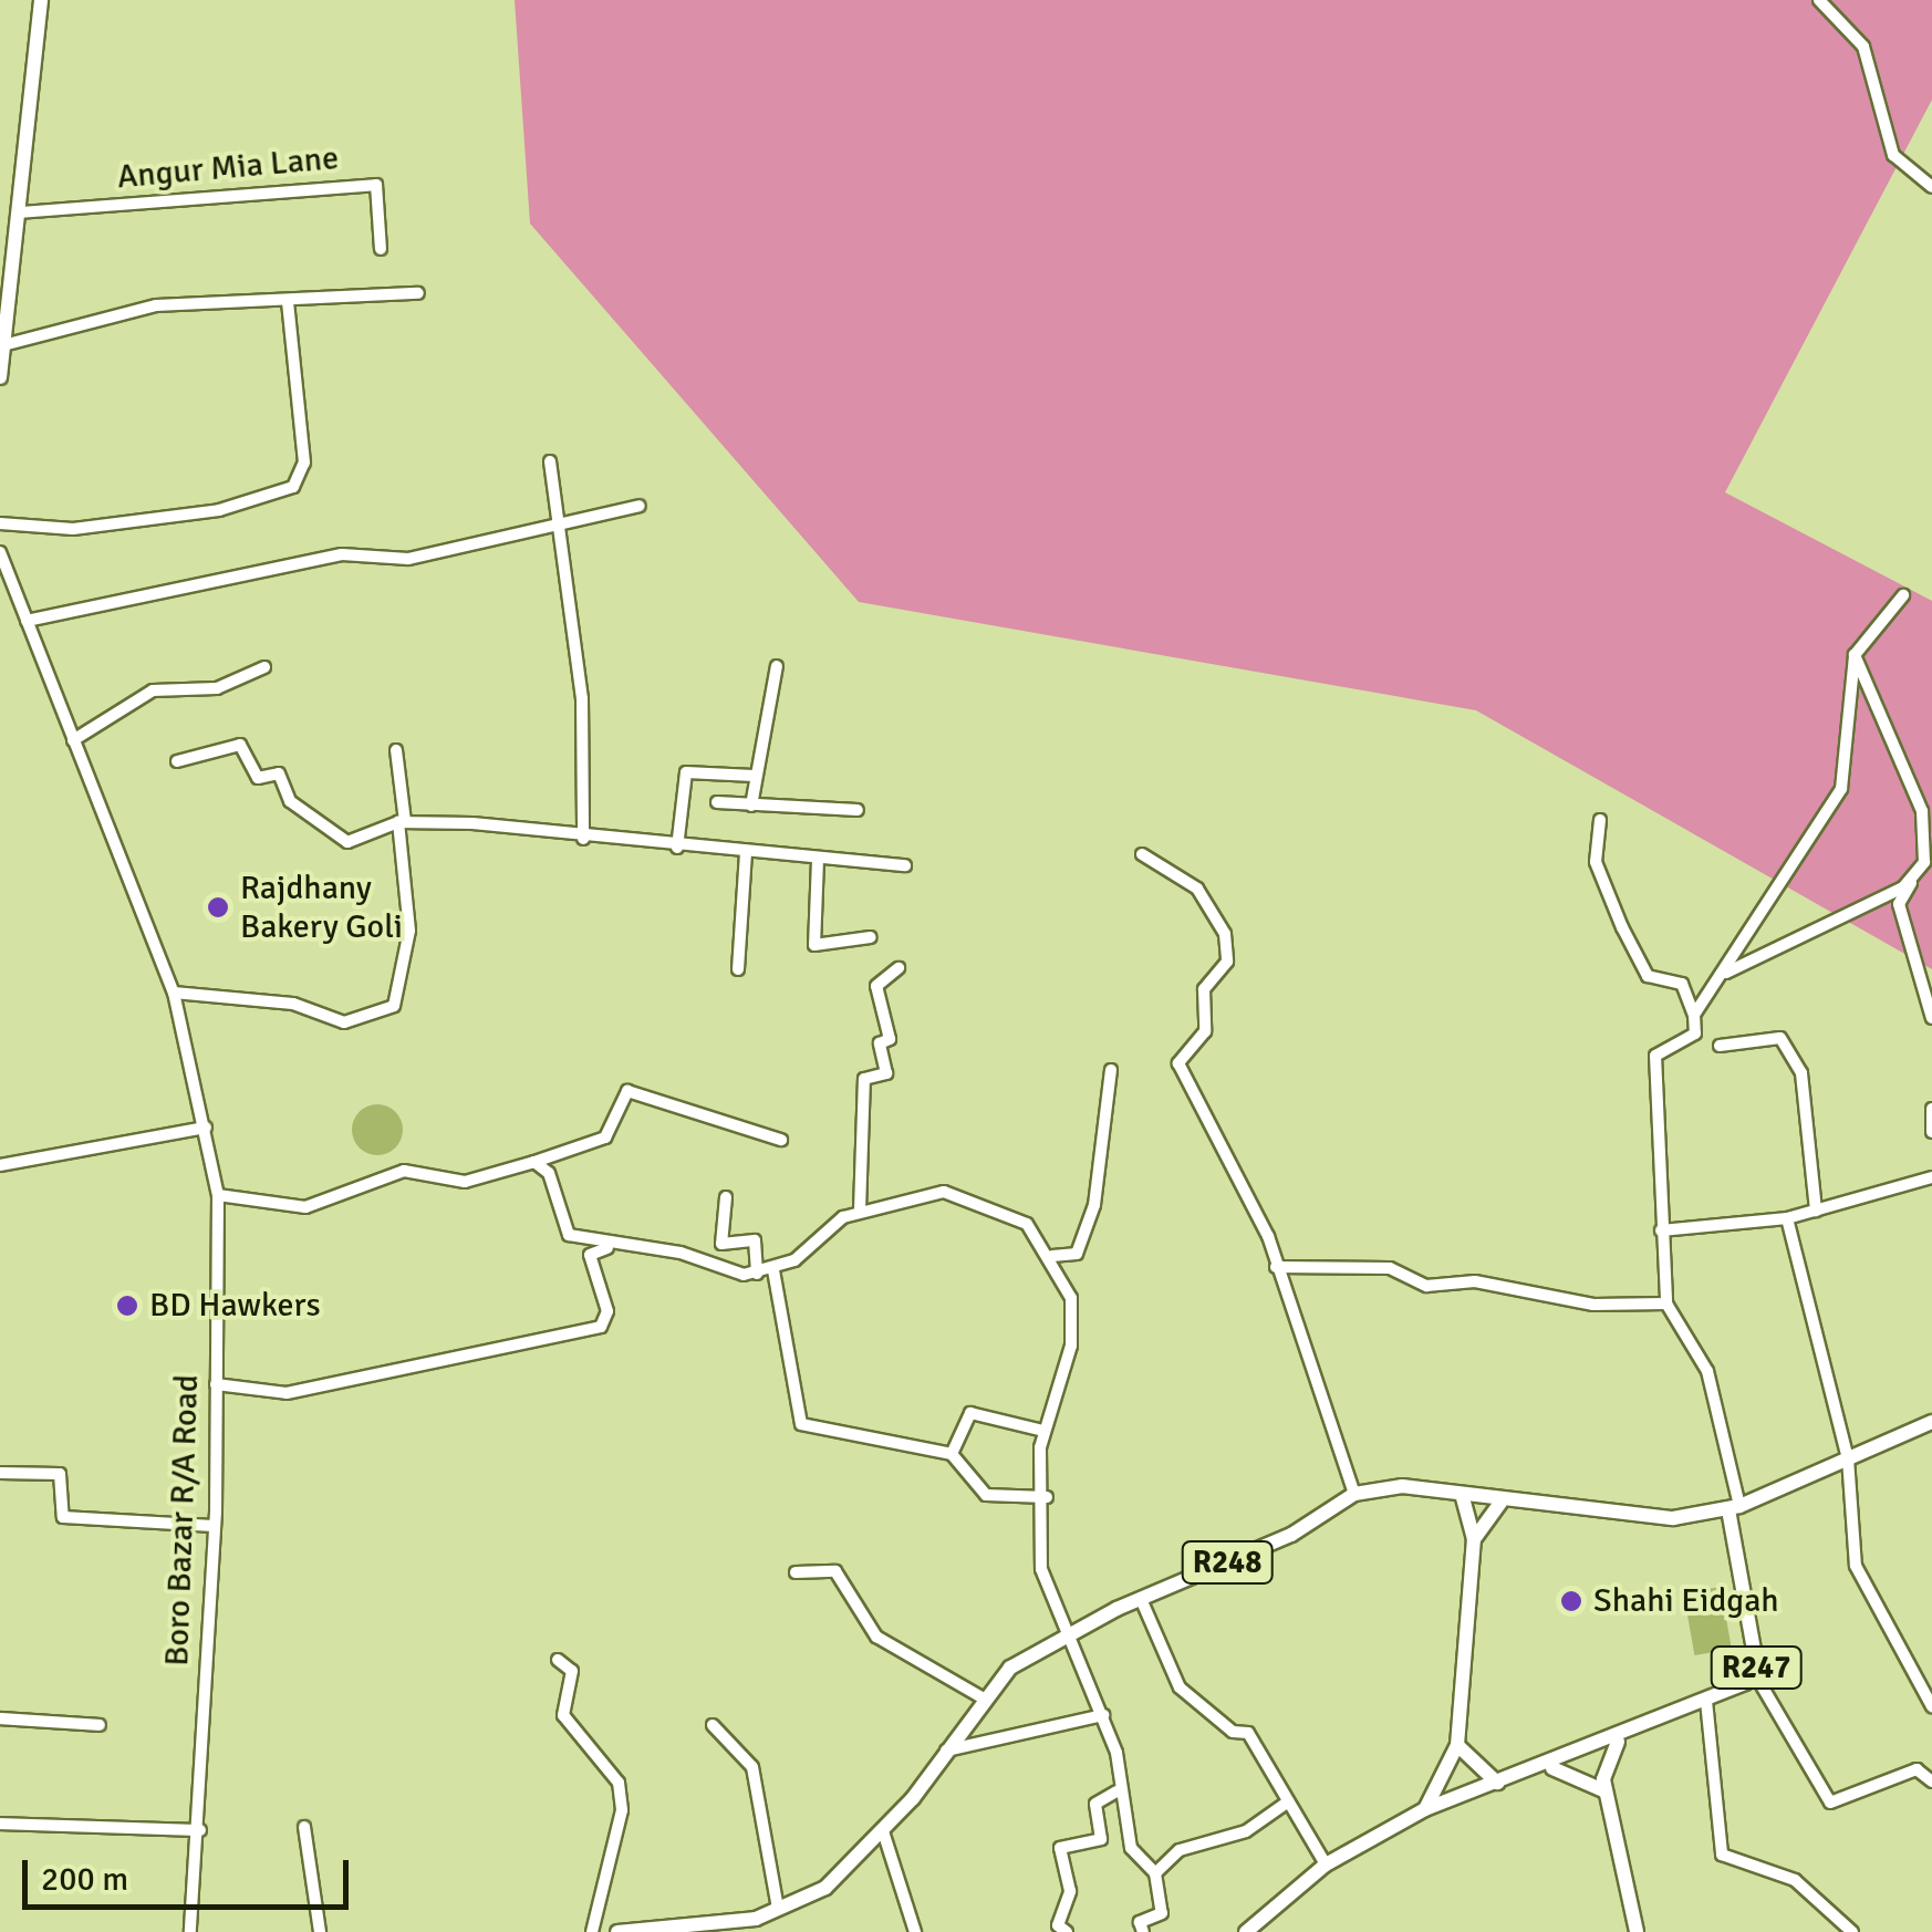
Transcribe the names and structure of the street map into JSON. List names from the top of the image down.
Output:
{
  "streets": {
    "main road": ["R248", "R247"],
    "street": ["Angur Mia Lane", "Boro Bazar R/A Road"]
  },
  "crossings": [
    ["R248", "R247"]
  ],
  "places": ["Rajdhany Bakery Goli", "BD Hawkers", "Shahi Eidgah"],
  "scale_bar": "200 m"
}
